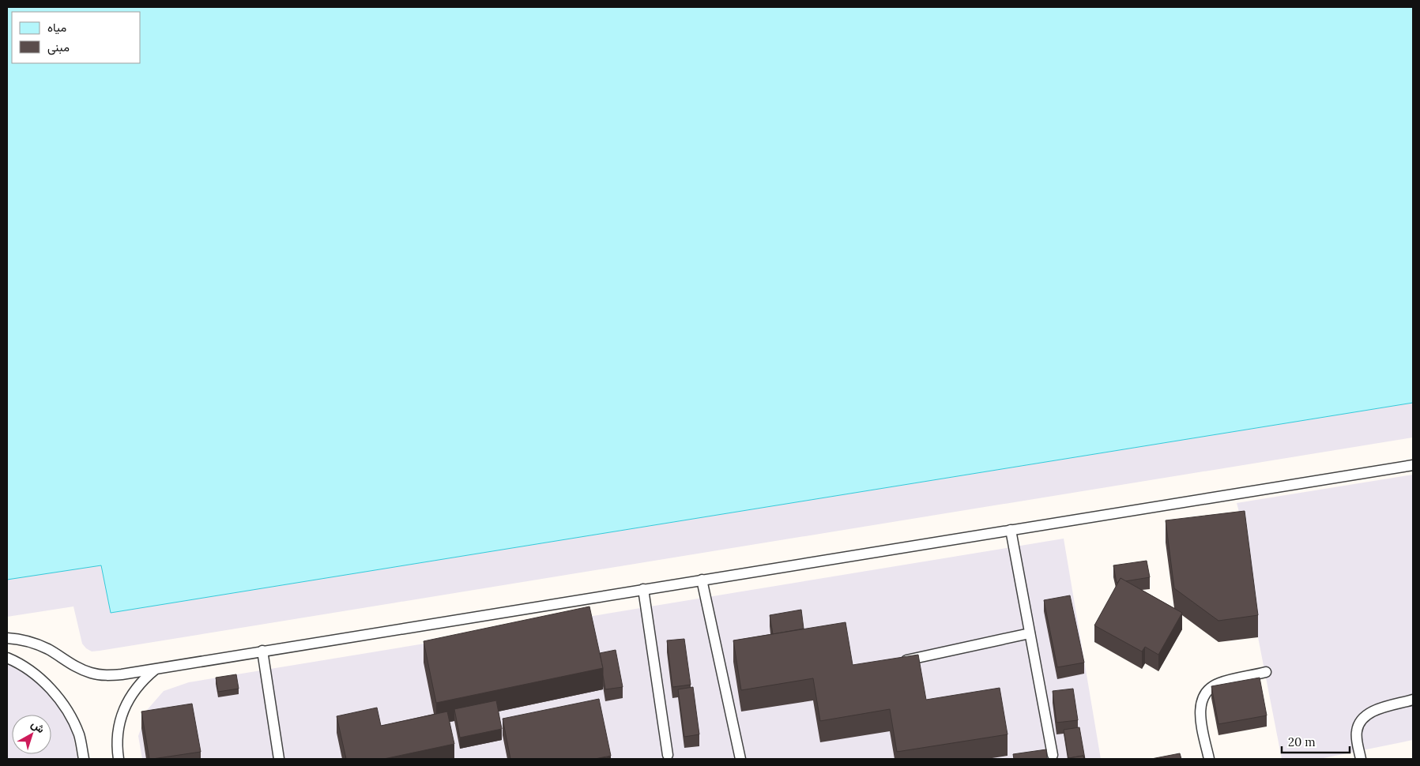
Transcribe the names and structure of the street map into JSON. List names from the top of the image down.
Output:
{
  "legend": ["مياه", "مبنى"],
  "scale_bar": "20 m",
  "north": "top right"
}
